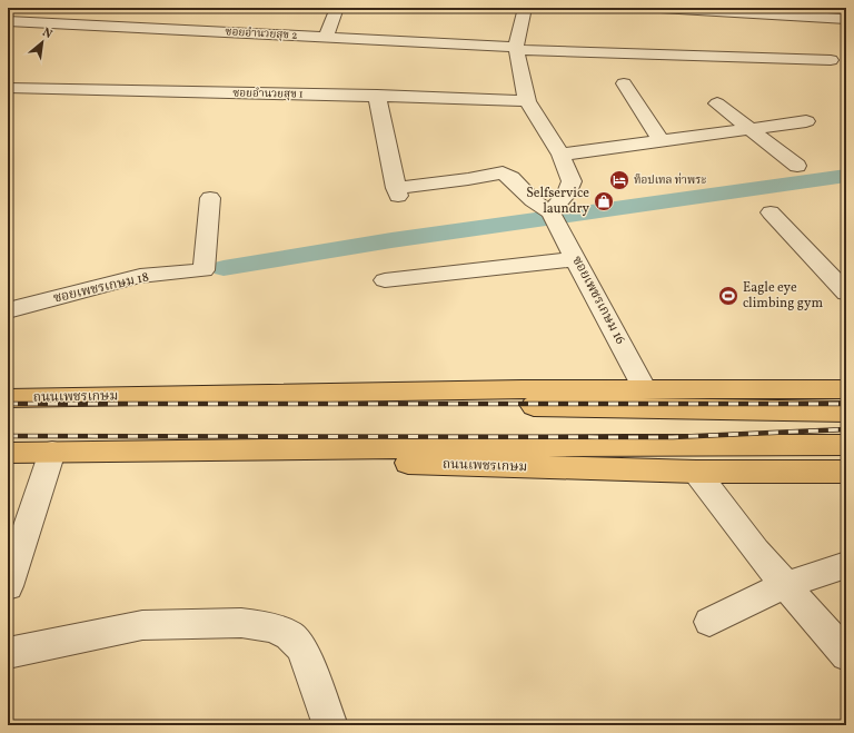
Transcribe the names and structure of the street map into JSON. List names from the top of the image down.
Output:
{
  "streets": {
    "main road": ["ถนนเพชรเกษม"],
    "street": [
      "ซอยอำนวยสุข 2",
      "ซอยอำนวยสุข 1",
      "ซอยเพชรเกษม 18",
      "ซอยเพชรเกษม 16"
    ]
  },
  "crossings": [
    ["ซอยอำนวยสุข 1", "ซอยเพชรเกษม 16"],
    ["ซอยเพชรเกษม 16", "ถนนเพชรเกษม"]
  ],
  "places": {
    "hotel": ["ท็อปเทล ท่าพระ"],
    "shop": ["Selfservice laundry"],
    "sports": ["Eagle eye climbing gym"]
  },
  "north": "top right"
}
